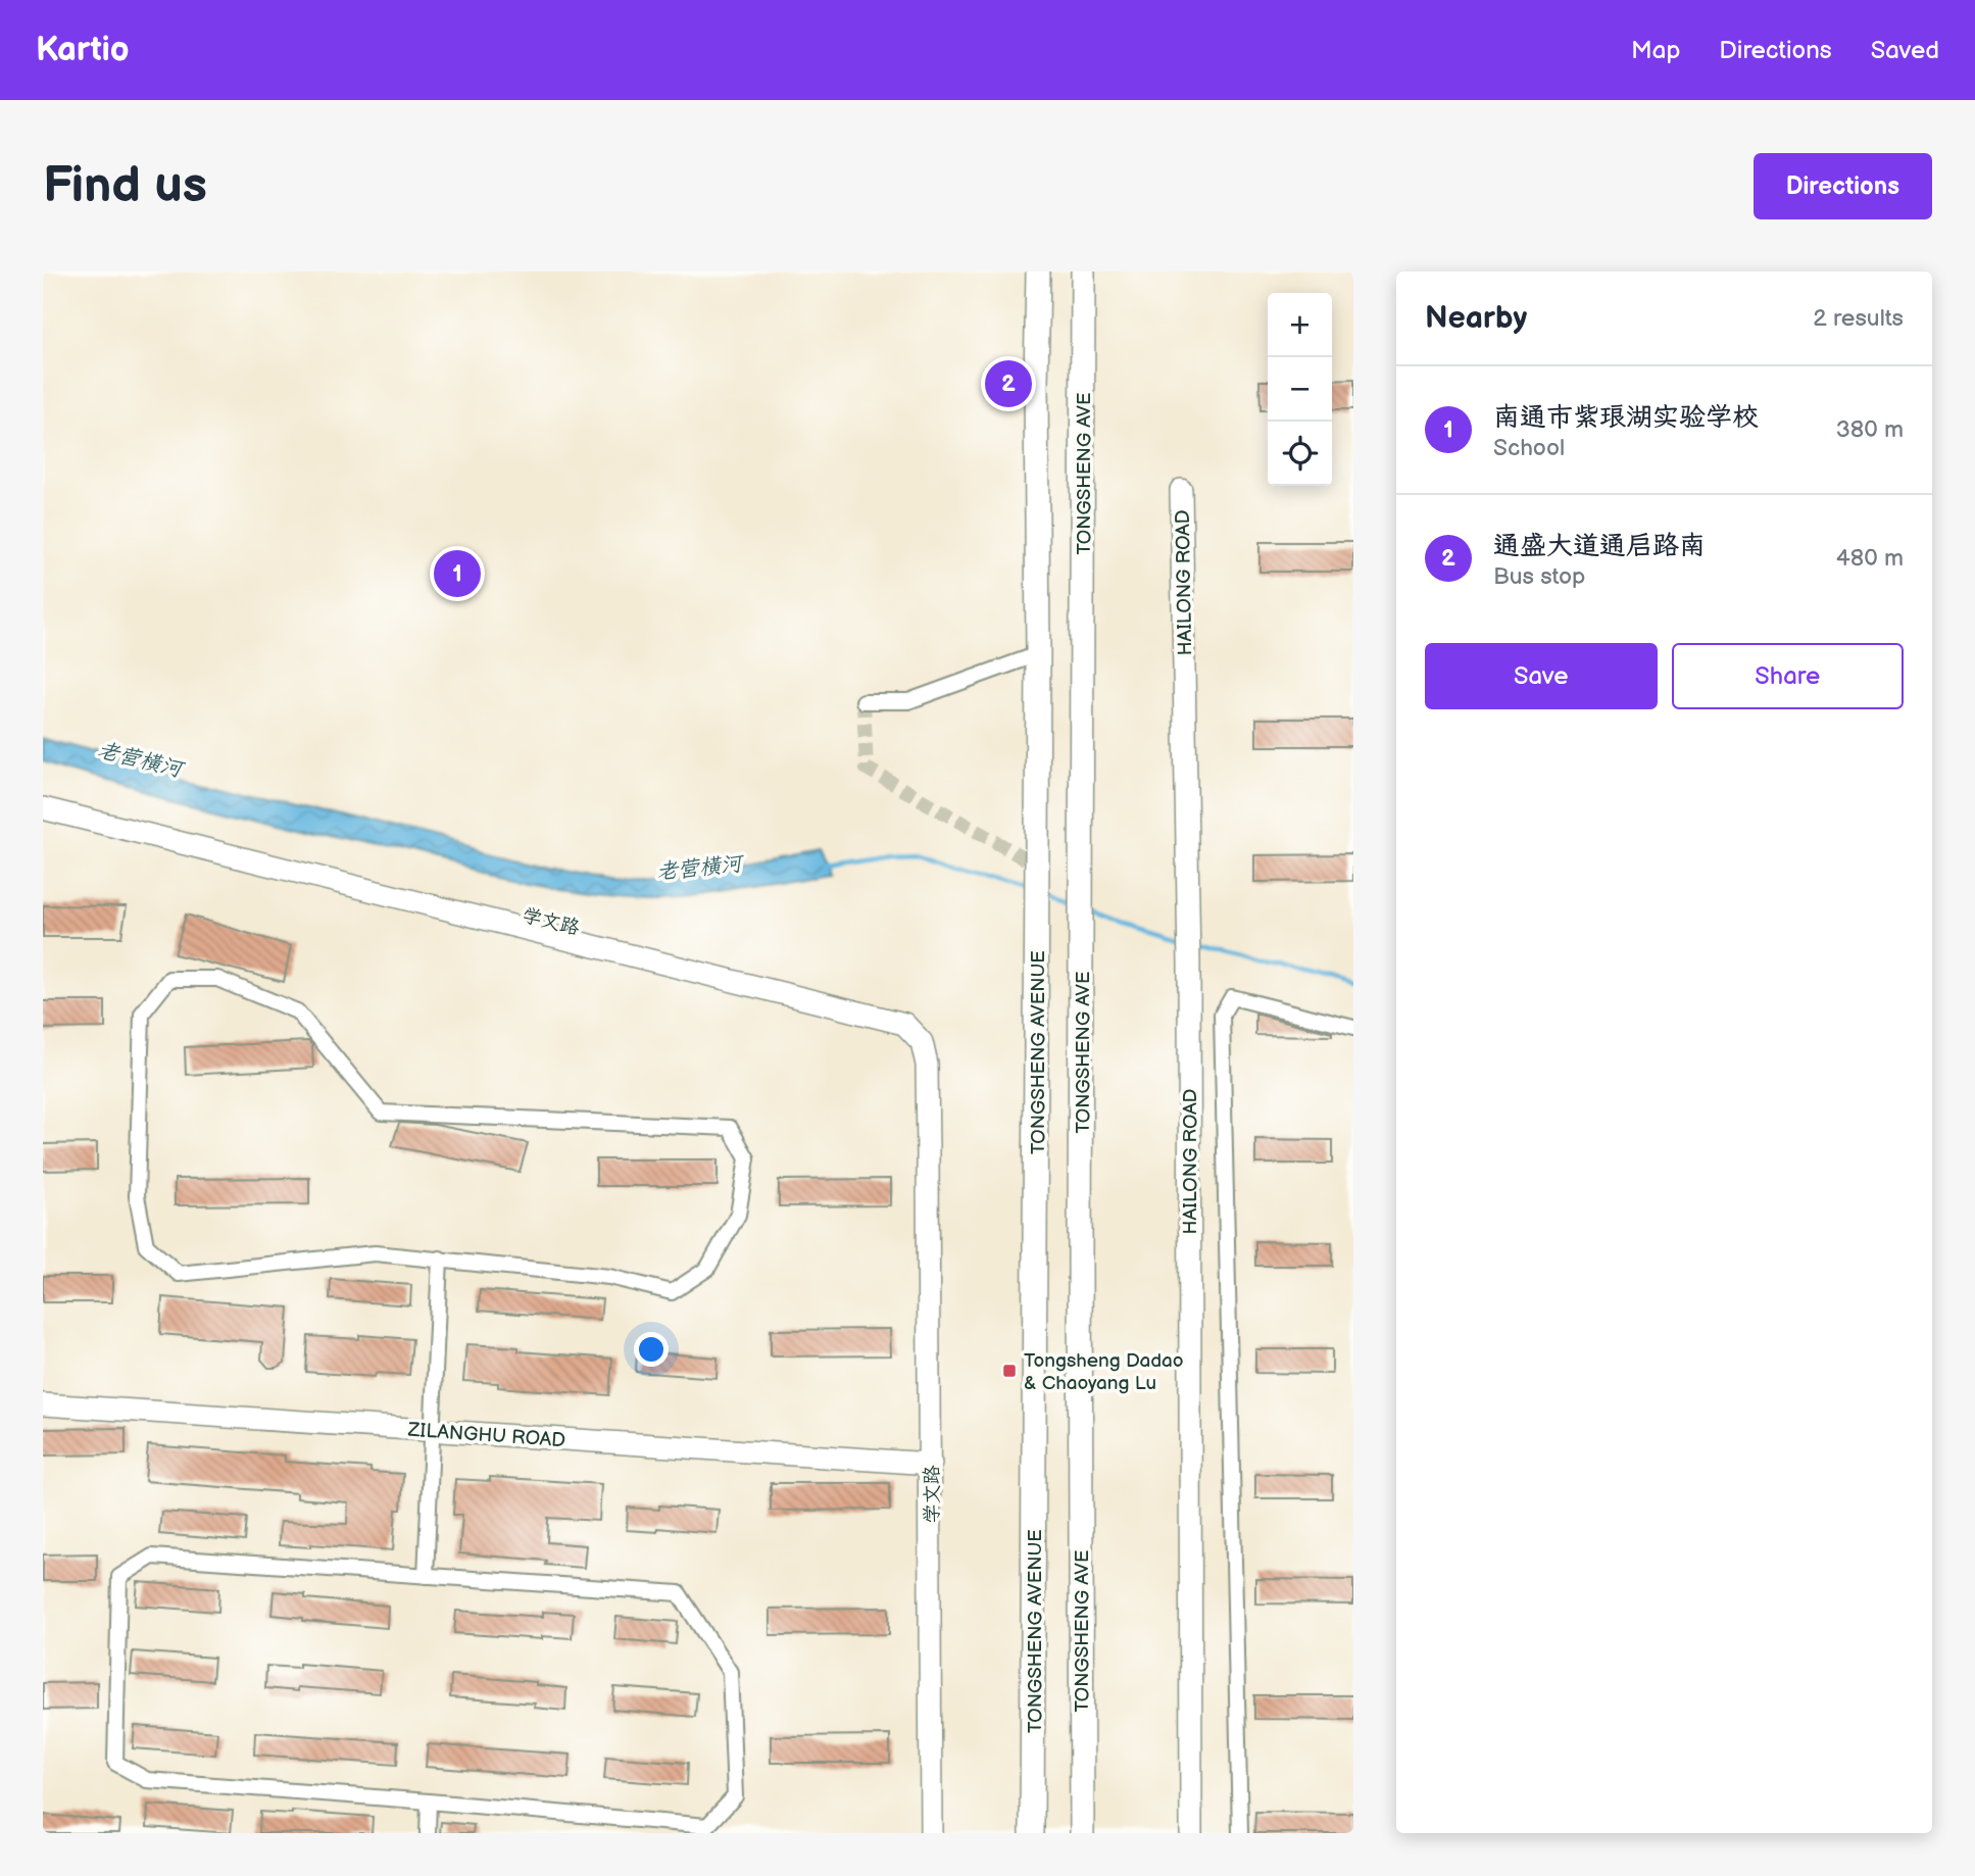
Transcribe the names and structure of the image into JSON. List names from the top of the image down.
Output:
{
  "streets": {
    "main road": ["TONGSHENG AVE", "TONGSHENG AVENUE"],
    "street": ["HAILONG ROAD", "学文路", "ZILANGHU ROAD"]
  },
  "crossings": [
    ["学文路", "ZILANGHU ROAD"]
  ],
  "water": ["老营横河"],
  "places": {
    "transit": ["Tongsheng Dadao & Chaoyang Lu"]
  },
  "page": {
    "header": "Kartio",
    "nav": ["Map", "Directions", "Saved"],
    "buttons": [
      "Directions",
      ["Save", "Share"]
    ],
    "title": "Find us",
    "heading": ["Nearby", "2 results"],
    "map_buttons": ["+", "−"],
    "pins": ["2", "1"],
    "list": [
      {
        "mark": "1",
        "name": "南通市紫琅湖实验学校",
        "note": "School",
        "value": "380 m"
      },
      {
        "mark": "2",
        "name": "通盛大道通启路南",
        "note": "Bus stop",
        "value": "480 m"
      }
    ]
  }
}
